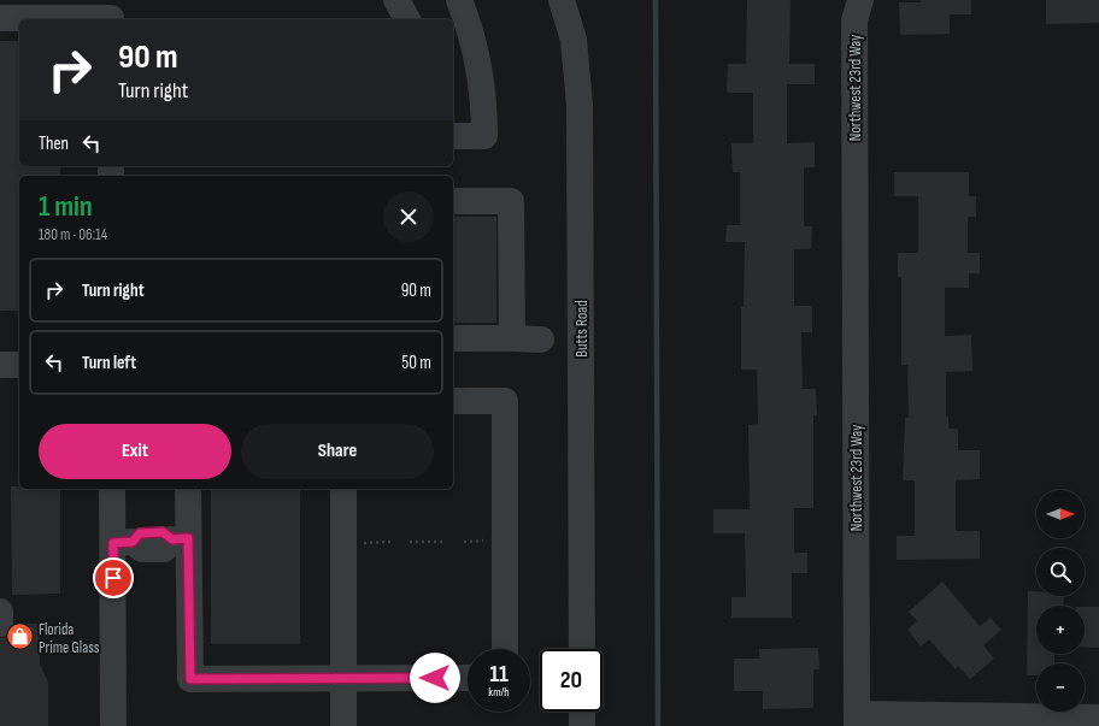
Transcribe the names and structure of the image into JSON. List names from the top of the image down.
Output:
{
  "streets": {
    "street": ["Northwest 23rd Way", "Butts Road"]
  },
  "places": {
    "shop": ["Florida Prime Glass"]
  },
  "north": "right",
  "page": {
    "turn": ["90 m", "Turn right"],
    "then": "Then",
    "heading": ["1 min", "180 m · 06:14"],
    "list": [
      {
        "name": "Turn right",
        "value": "90 m"
      },
      {
        "name": "Turn left",
        "value": "50 m"
      }
    ],
    "buttons": ["Exit", "Share"],
    "map_buttons": ["+", "−"],
    "speed": "11 km/h",
    "limit": "20"
  }
}
